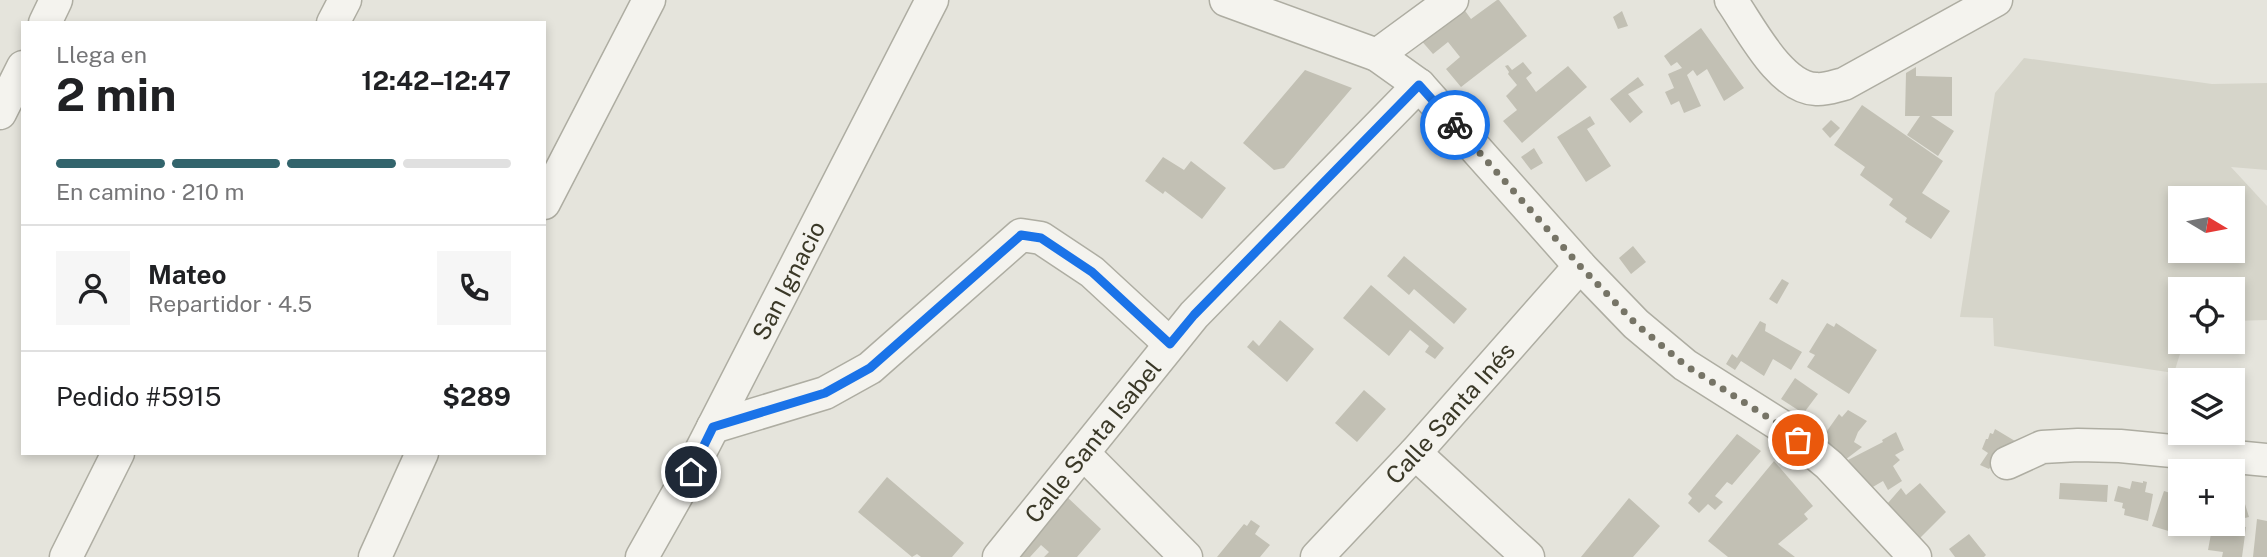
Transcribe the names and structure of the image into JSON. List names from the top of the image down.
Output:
{
  "streets": {
    "street": ["San Ignacio", "Calle Santa Inés", "Calle Santa Isabel"]
  },
  "north": "right",
  "page": {
    "heading": ["2 min", "Llega en", "12:42–12:47"],
    "panel": [
      "Mateo",
      "Repartidor · 4.5",
      "Pedido #5915",
      "$289"
    ],
    "bar": "En camino · 210 m",
    "map_buttons": "+"
  }
}
